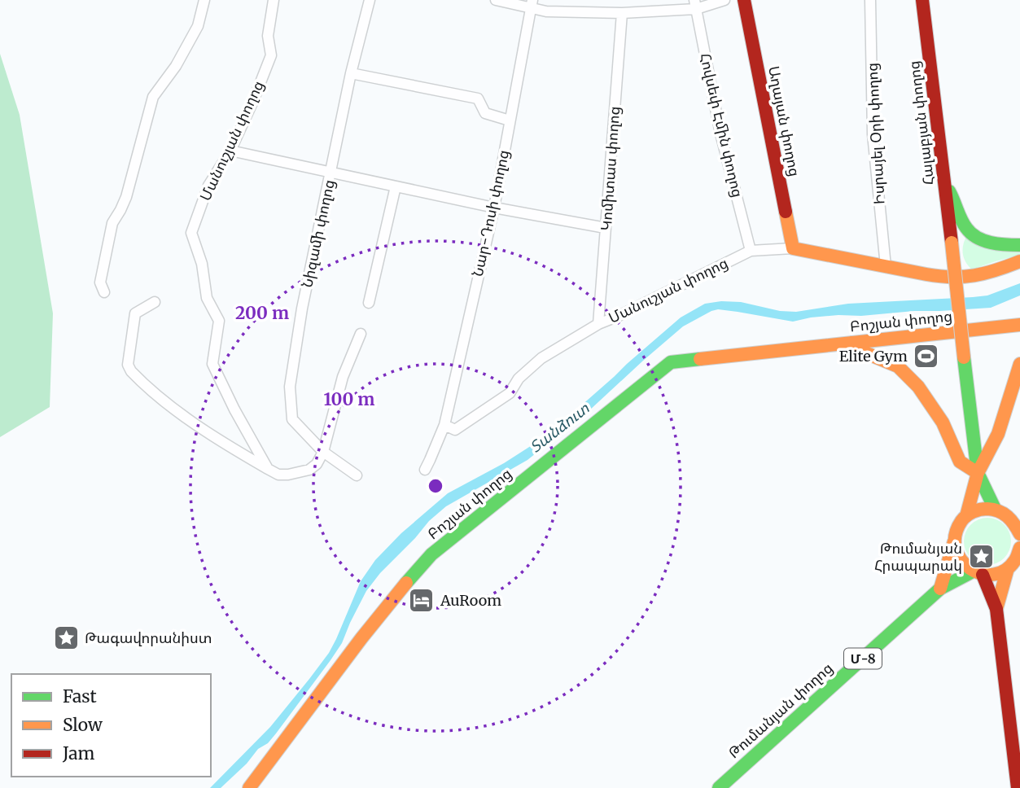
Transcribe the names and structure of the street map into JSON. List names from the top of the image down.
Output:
{
  "streets": {
    "main road": [
      "Աղայան փողոց",
      "Հալաբյան փողոց",
      "Բոշյան փողոց",
      "Մ-8",
      "Թումանյան փողոց"
    ],
    "street": [
      "Հովսեփ Էմին փողոց",
      "Իսրայել Օրի փողոց",
      "Մանուշյան փողոց",
      "Կոմիտաս փողոց",
      "Նար-Դոսի փողոց",
      "Նիզամի փողոց"
    ]
  },
  "crossings": [
    ["Աղայան փողոց", "Մանուշյան փողոց"],
    ["Հովսեփ Էմին փողոց", "Մանուշյան փողոց"],
    ["Մանուշյան փողոց", "Կոմիտաս փողոց"],
    ["Մանուշյան փողոց", "Նար-Դոսի փողոց"],
    ["Մ-8", "Թումանյան փողոց"]
  ],
  "water": ["Տանձուտ"],
  "places": {
    "sports": ["Elite Gym"],
    "place": ["Թումանյան Հրապարակ", "Թագավորանիստ"],
    "hotel": ["AuRoom"]
  },
  "legend": ["Fast", "Slow", "Jam"],
  "rings": ["200 m", "100 m"]
}
